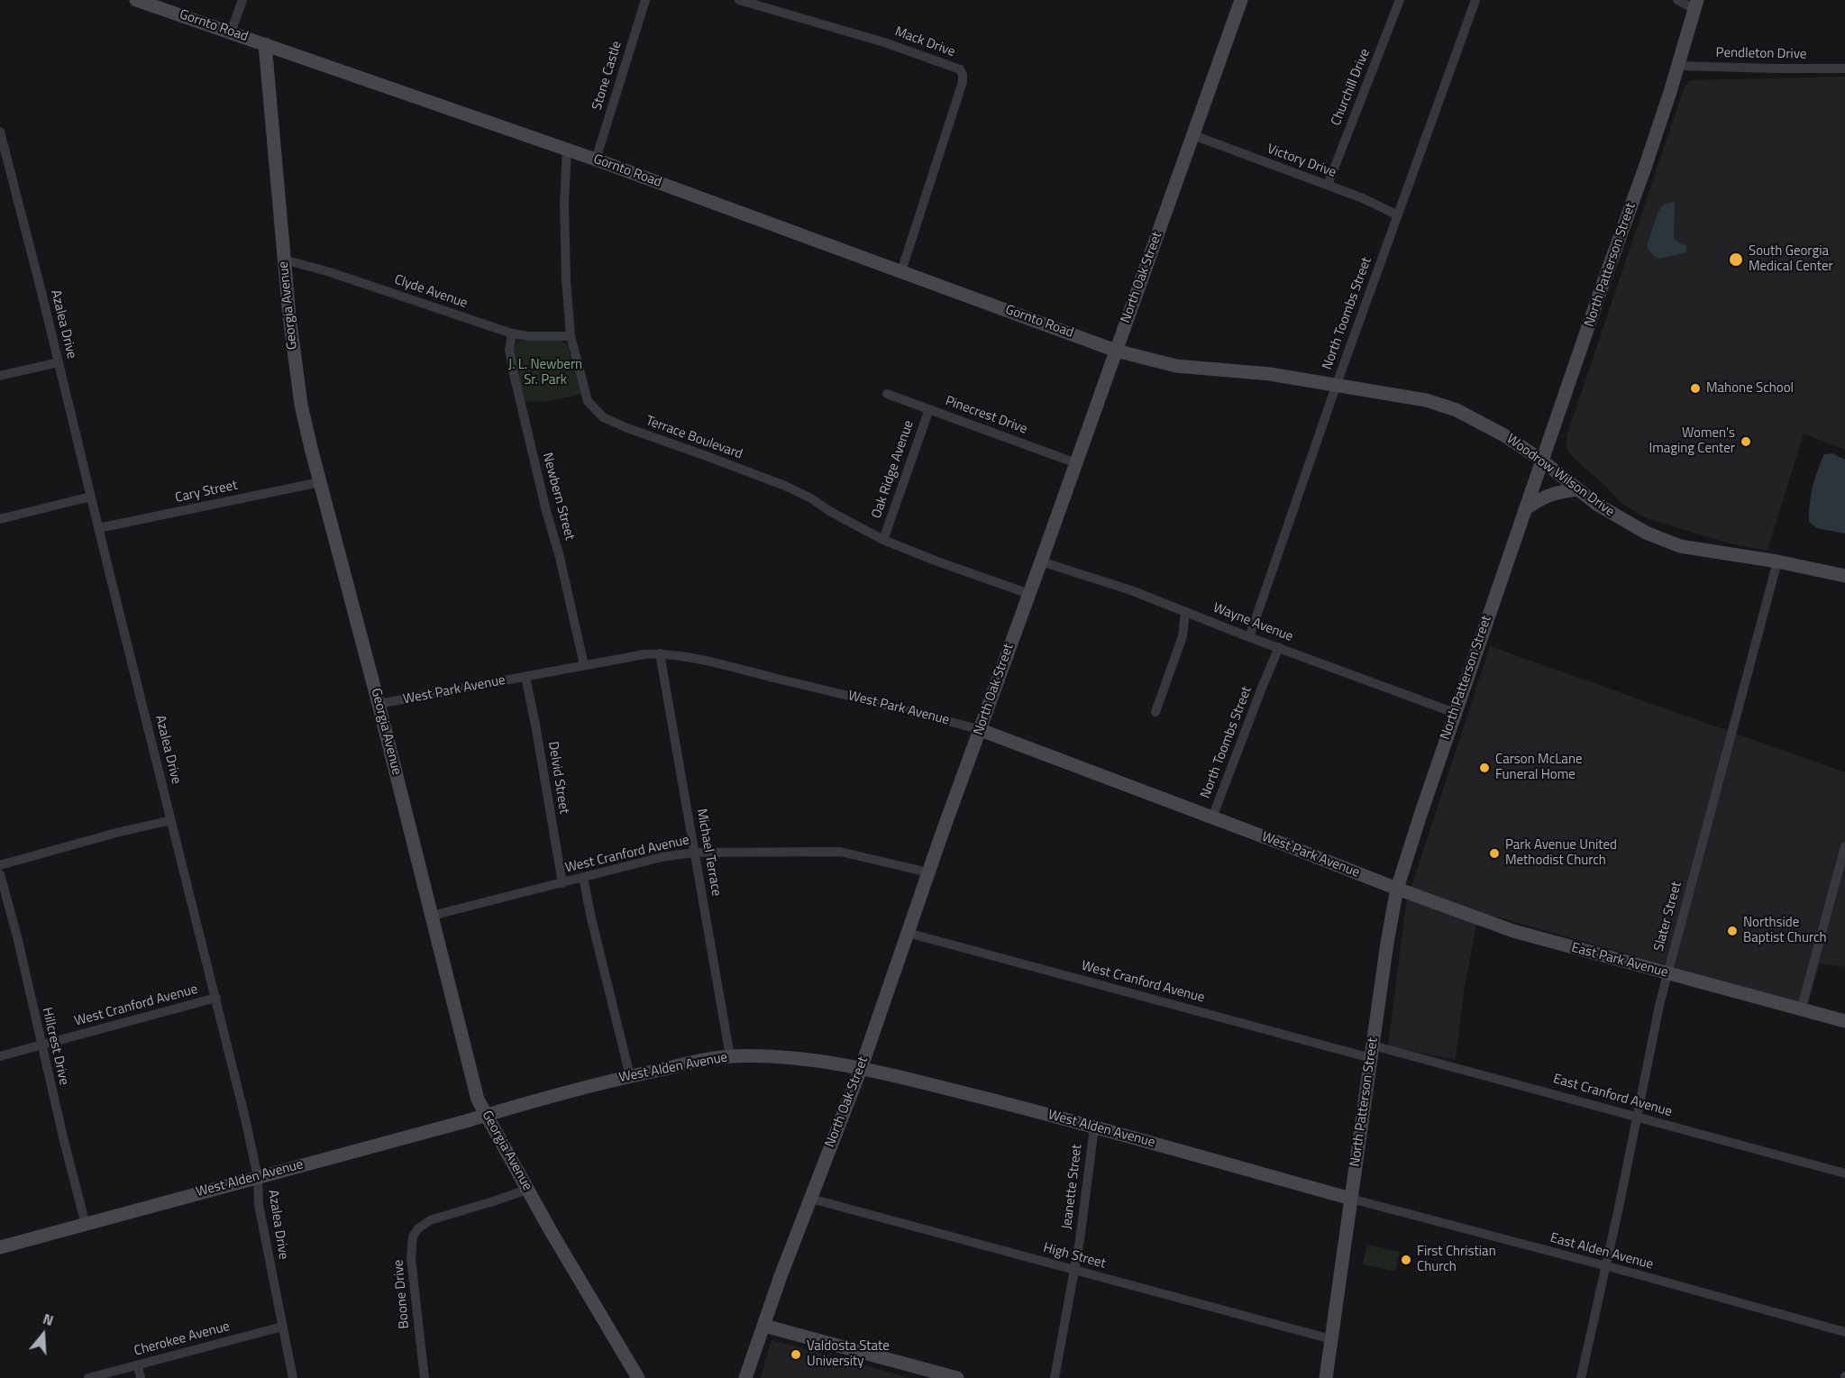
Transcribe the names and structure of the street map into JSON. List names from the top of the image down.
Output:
{
  "streets": {
    "street": [
      "Gornto Road",
      "Mack Drive",
      "Pendleton Drive",
      "Stone Castle",
      "Churchill Drive",
      "Victory Drive",
      "North Patterson Street",
      "North Oak Street",
      "Clyde Avenue",
      "Georgia Avenue",
      "North Toombs Street",
      "Azalea Drive",
      "Pinecrest Drive",
      "Terrace Boulevard",
      "Oak Ridge Avenue",
      "Woodrow Wilson Drive",
      "Cary Street",
      "Newbern Street",
      "Wayne Avenue",
      "West Park Avenue",
      "Delvid Street",
      "Michael Terrace",
      "West Cranford Avenue",
      "Slater Street",
      "East Park Avenue",
      "Hillcrest Drive",
      "West Alden Avenue",
      "East Cranford Avenue",
      "Jeanette Street",
      "East Alden Avenue",
      "High Street",
      "Boone Drive",
      "Cherokee Avenue"
    ]
  },
  "crossings": [
    ["Gornto Road", "Mack Drive"],
    ["Gornto Road", "Stone Castle"],
    ["Gornto Road", "North Oak Street"],
    ["Gornto Road", "Georgia Avenue"],
    ["Gornto Road", "Terrace Boulevard"],
    ["Gornto Road", "Woodrow Wilson Drive"],
    ["Pendleton Drive", "North Patterson Street"],
    ["Churchill Drive", "Victory Drive"],
    ["Victory Drive", "North Oak Street"],
    ["Victory Drive", "North Toombs Street"],
    ["North Patterson Street", "Woodrow Wilson Drive"],
    ["North Patterson Street", "Wayne Avenue"],
    ["North Patterson Street", "West Park Avenue"],
    ["North Patterson Street", "West Cranford Avenue"],
    ["North Patterson Street", "East Park Avenue"],
    ["North Patterson Street", "West Alden Avenue"],
    ["North Patterson Street", "East Cranford Avenue"],
    ["North Patterson Street", "East Alden Avenue"],
    ["North Patterson Street", "High Street"],
    ["North Oak Street", "Pinecrest Drive"],
    ["North Oak Street", "Terrace Boulevard"],
    ["North Oak Street", "Woodrow Wilson Drive"],
    ["North Oak Street", "Wayne Avenue"],
    ["North Oak Street", "West Park Avenue"],
    ["North Oak Street", "West Cranford Avenue"],
    ["North Oak Street", "West Alden Avenue"],
    ["North Oak Street", "High Street"],
    ["Clyde Avenue", "Georgia Avenue"],
    ["Clyde Avenue", "Terrace Boulevard"],
    ["Clyde Avenue", "Newbern Street"],
    ["Georgia Avenue", "Cary Street"],
    ["Georgia Avenue", "West Park Avenue"],
    ["Georgia Avenue", "West Cranford Avenue"],
    ["Georgia Avenue", "West Alden Avenue"],
    ["Georgia Avenue", "Boone Drive"],
    ["North Toombs Street", "Woodrow Wilson Drive"],
    ["North Toombs Street", "Wayne Avenue"],
    ["North Toombs Street", "West Park Avenue"],
    ["Azalea Drive", "Cary Street"],
    ["Azalea Drive", "West Cranford Avenue"],
    ["Azalea Drive", "West Alden Avenue"],
    ["Azalea Drive", "Cherokee Avenue"],
    ["Pinecrest Drive", "Oak Ridge Avenue"],
    ["Terrace Boulevard", "Oak Ridge Avenue"],
    ["Woodrow Wilson Drive", "Slater Street"],
    ["Newbern Street", "West Park Avenue"],
    ["West Park Avenue", "Delvid Street"],
    ["West Park Avenue", "Michael Terrace"],
    ["West Park Avenue", "East Park Avenue"],
    ["Delvid Street", "West Cranford Avenue"],
    ["Michael Terrace", "West Cranford Avenue"],
    ["Michael Terrace", "West Alden Avenue"],
    ["West Cranford Avenue", "Hillcrest Drive"],
    ["West Cranford Avenue", "East Cranford Avenue"],
    ["Slater Street", "East Park Avenue"],
    ["Slater Street", "East Cranford Avenue"],
    ["Slater Street", "East Alden Avenue"],
    ["Hillcrest Drive", "West Alden Avenue"],
    ["West Alden Avenue", "Jeanette Street"],
    ["West Alden Avenue", "East Alden Avenue"],
    ["Jeanette Street", "High Street"]
  ],
  "parks": ["J. L. Newbern Sr. Park"],
  "places": [
    "South Georgia Medical Center",
    "Mahone School",
    "Women's Imaging Center",
    "Carson McLane Funeral Home",
    "Park Avenue United Methodist Church",
    "Northside Baptist Church",
    "First Christian Church",
    "Valdosta State University"
  ],
  "north": "top"
}
